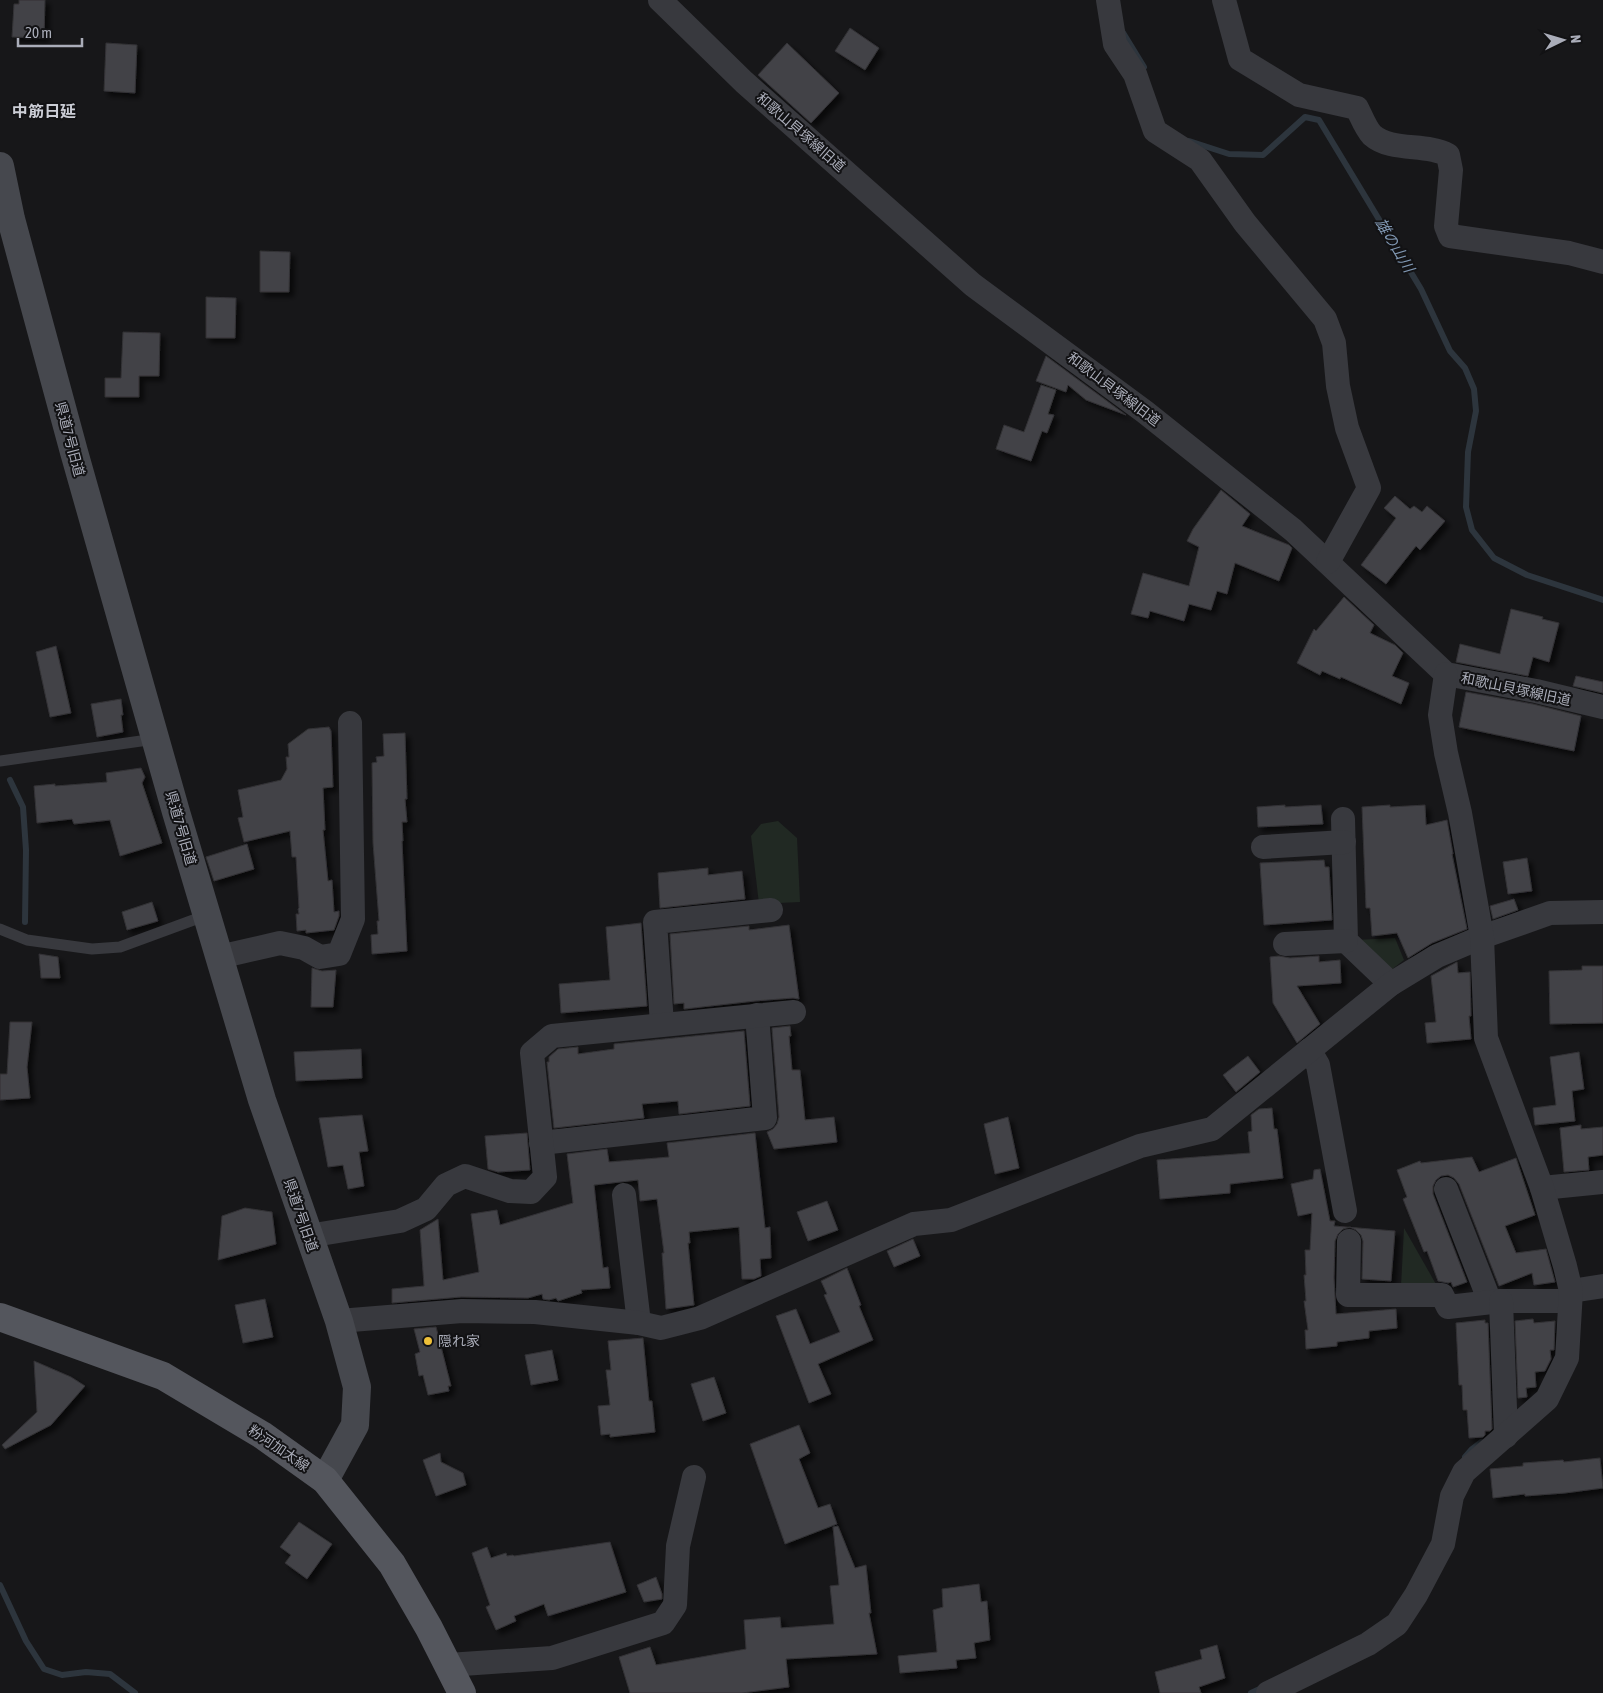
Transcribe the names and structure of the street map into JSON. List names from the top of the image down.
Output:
{
  "streets": {
    "main road": ["粉河加太線"],
    "street": ["和歌山貝塚線旧道", "県道7号旧道"]
  },
  "crossings": [
    ["県道7号旧道", "粉河加太線"]
  ],
  "districts": ["中筋日延"],
  "water": ["雄の山川"],
  "places": ["隠れ家"],
  "scale_bar": "20 m",
  "north": "right"
}
